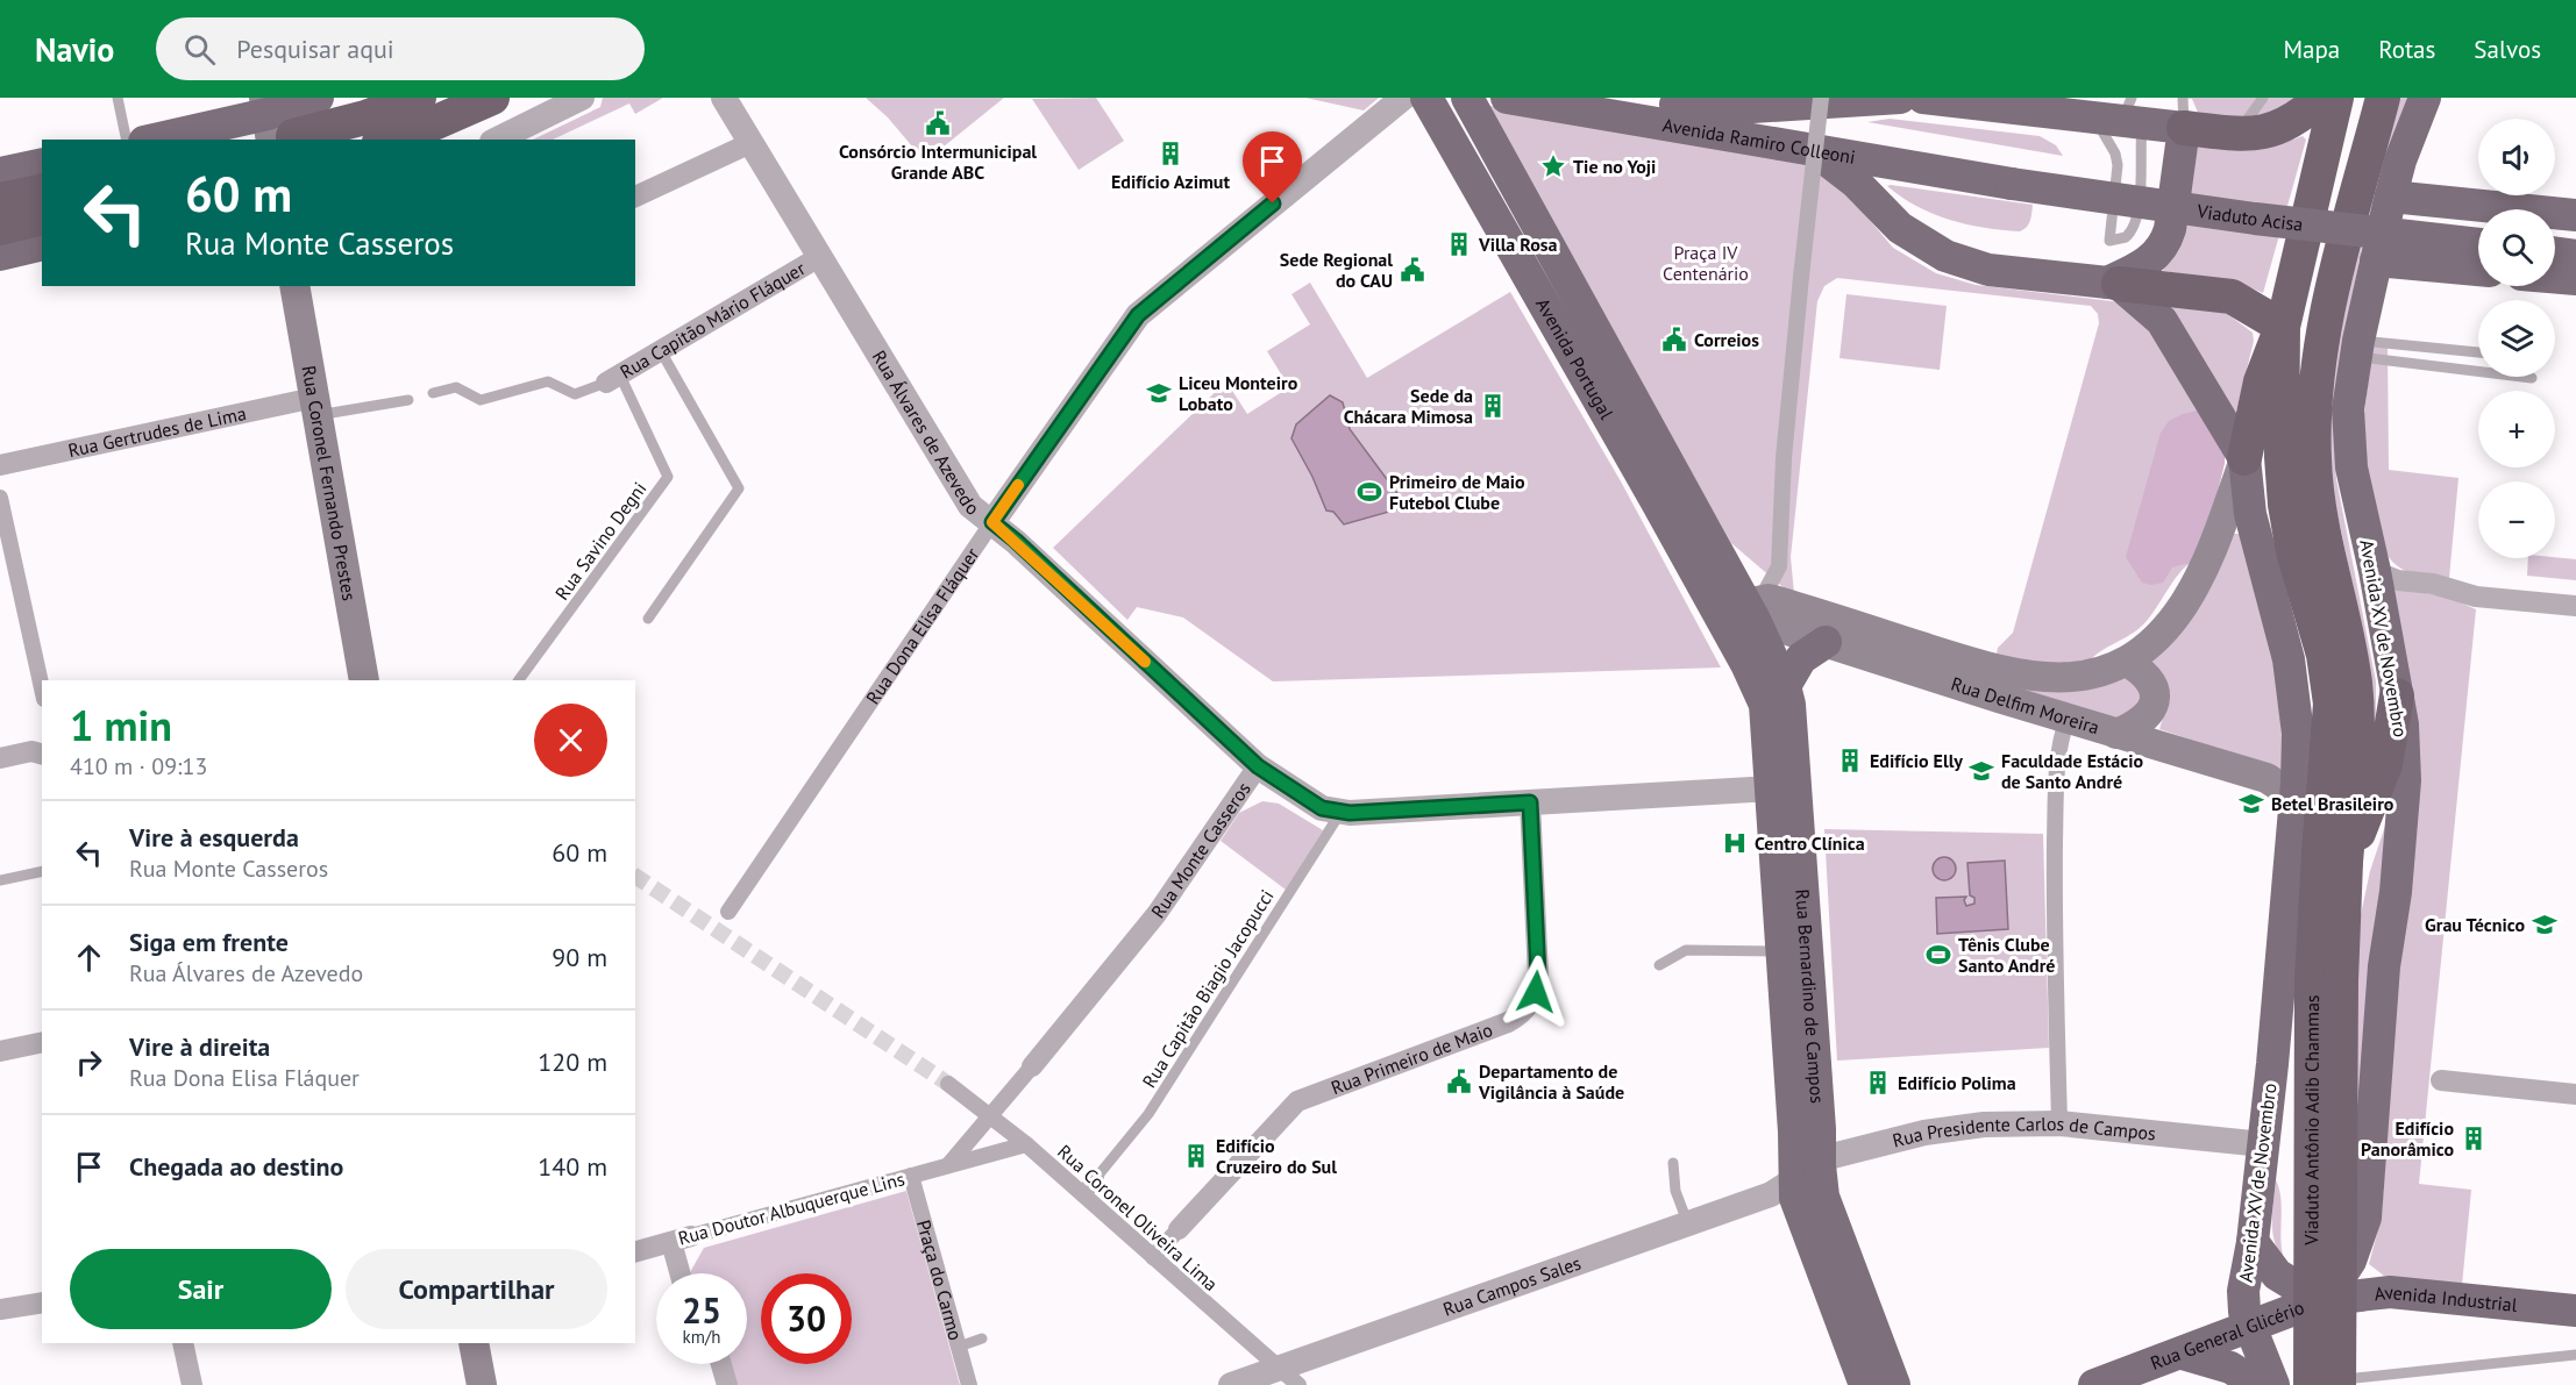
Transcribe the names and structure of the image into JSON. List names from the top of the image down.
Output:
{
  "streets": {
    "highway": ["Avenida XV de Novembro", "Viaduto Antônio Adib Chammas"],
    "main road": [
      "Avenida Ramiro Colleoni",
      "Viaduto Acisa",
      "Avenida Portugal",
      "Rua Coronel Fernando Prestes",
      "Rua Delfim Moreira",
      "Rua Bernardino de Campos",
      "Avenida Industrial",
      "Rua General Glicério"
    ],
    "street": [
      "Rua Capitão Mário Fláquer",
      "Rua Álvares de Azevedo",
      "Rua Gertrudes de Lima",
      "Rua Dona Elisa Fláquer",
      "Rua Monte Casseros",
      "Rua Primeiro de Maio",
      "Rua Presidente Carlos de Campos",
      "Rua Doutor Albuquerque Lins",
      "Rua Coronel Oliveira Lima",
      "Praça do Carmo",
      "Rua Campos Sales"
    ],
    "lane": ["Rua Savino Degni", "Rua Capitão Biagio Jacopucci"]
  },
  "crossings": [
    ["Avenida Ramiro Colleoni", "Viaduto Acisa"],
    ["Rua Capitão Mário Fláquer", "Rua Álvares de Azevedo"],
    ["Rua Capitão Mário Fláquer", "Rua Savino Degni"],
    ["Avenida Portugal", "Rua Delfim Moreira"],
    ["Avenida Portugal", "Rua Bernardino de Campos"],
    ["Rua Álvares de Azevedo", "Rua Dona Elisa Fláquer"],
    ["Rua Álvares de Azevedo", "Rua Monte Casseros"],
    ["Rua Gertrudes de Lima", "Rua Coronel Fernando Prestes"],
    ["Avenida XV de Novembro", "Rua Delfim Moreira"],
    ["Avenida XV de Novembro", "Viaduto Antônio Adib Chammas"],
    ["Avenida XV de Novembro", "Rua Presidente Carlos de Campos"],
    ["Avenida XV de Novembro", "Avenida Industrial"],
    ["Avenida XV de Novembro", "Rua General Glicério"],
    ["Rua Delfim Moreira", "Rua Bernardino de Campos"],
    ["Rua Monte Casseros", "Rua Capitão Biagio Jacopucci"],
    ["Rua Monte Casseros", "Rua Bernardino de Campos"],
    ["Rua Monte Casseros", "Rua Primeiro de Maio"],
    ["Rua Monte Casseros", "Rua Doutor Albuquerque Lins"],
    ["Rua Monte Casseros", "Rua Coronel Oliveira Lima"],
    ["Rua Bernardino de Campos", "Rua Presidente Carlos de Campos"],
    ["Rua Bernardino de Campos", "Rua Campos Sales"],
    ["Rua Primeiro de Maio", "Rua Coronel Oliveira Lima"],
    ["Rua Presidente Carlos de Campos", "Rua Campos Sales"],
    ["Rua Doutor Albuquerque Lins", "Rua Coronel Oliveira Lima"],
    ["Rua Doutor Albuquerque Lins", "Praça do Carmo"],
    ["Rua Coronel Oliveira Lima", "Rua Campos Sales"],
    ["Avenida Industrial", "Rua General Glicério"]
  ],
  "parks": ["Praça IV Centenário"],
  "places": {
    "public building": [
      "Consórcio Intermunicipal Grande ABC",
      "Sede Regional do CAU",
      "Correios",
      "Departamento de Vigilância à Saúde"
    ],
    "building": [
      "Edifício Azimut",
      "Villa Rosa",
      "Sede da Chácara Mimosa",
      "Edifício Elly",
      "Edifício Polima",
      "Edifício Panorâmico",
      "Edifício Cruzeiro do Sul"
    ],
    "place": ["Tie no Yoji"],
    "school or university": [
      "Liceu Monteiro Lobato",
      "Faculdade Estácio de Santo André",
      "Betel Brasileiro",
      "Grau Técnico"
    ],
    "sports": ["Primeiro de Maio Futebol Clube", "Tênis Clube Santo André"],
    "hospital": ["Centro Clínica"]
  },
  "page": {
    "header": "Navio",
    "search": "Pesquisar aqui",
    "nav": ["Mapa", "Rotas", "Salvos"],
    "map_buttons": ["+", "−"],
    "turn": ["60 m", "Rua Monte Casseros"],
    "heading": ["1 min", "410 m · 09:13"],
    "list": [
      {
        "name": "Vire à esquerda",
        "note": "Rua Monte Casseros",
        "value": "60 m"
      },
      {
        "name": "Siga em frente",
        "note": "Rua Álvares de Azevedo",
        "value": "90 m"
      },
      {
        "name": "Vire à direita",
        "note": "Rua Dona Elisa Fláquer",
        "value": "120 m"
      },
      {
        "name": "Chegada ao destino",
        "value": "140 m"
      }
    ],
    "buttons": ["Sair", "Compartilhar"],
    "speed": "25 km/h",
    "limit": "30"
  }
}
